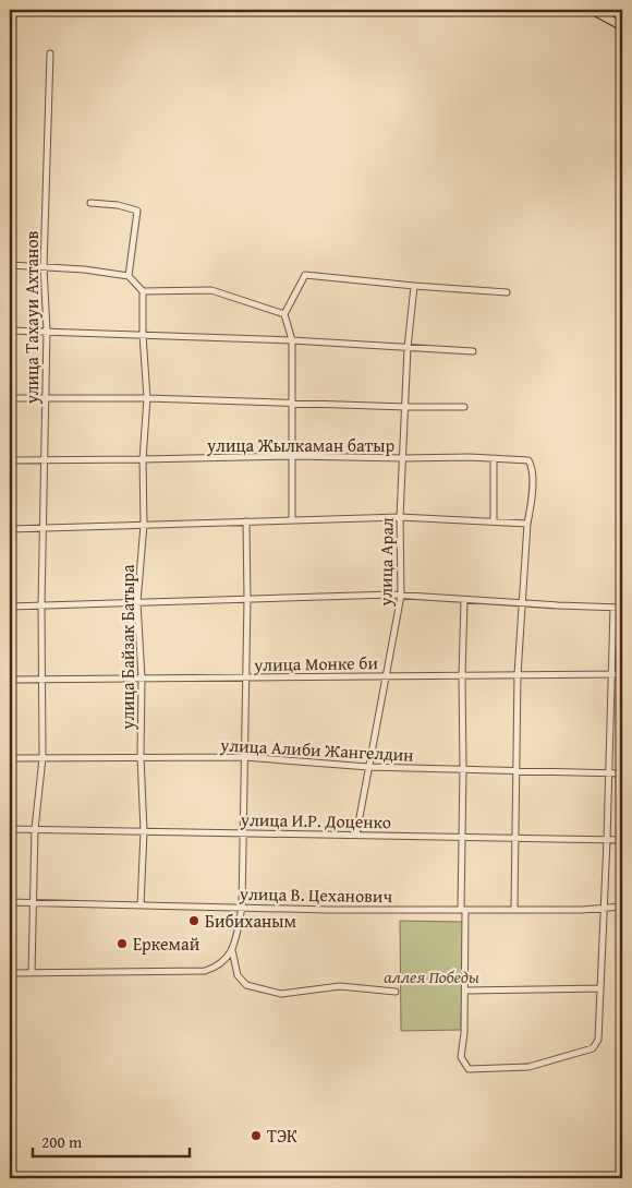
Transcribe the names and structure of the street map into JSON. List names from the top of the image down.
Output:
{
  "streets": {
    "street": [
      "улица Тахауи Ахтанов",
      "улица Жылкаман батыр",
      "улица Арал",
      "улица Байзак Батыра",
      "улица Монке би",
      "улица Алиби Жангелдин",
      "улица И.Р. Доценко",
      "улица В. Цеханович"
    ]
  },
  "crossings": [
    ["улица Тахауи Ахтанов", "улица Жылкаман батыр"],
    ["улица Тахауи Ахтанов", "улица Монке би"],
    ["улица Тахауи Ахтанов", "улица Алиби Жангелдин"],
    ["улица Тахауи Ахтанов", "улица И.Р. Доценко"],
    ["улица Тахауи Ахтанов", "улица В. Цеханович"],
    ["улица Жылкаман батыр", "улица Арал"],
    ["улица Жылкаман батыр", "улица Байзак Батыра"],
    ["улица Арал", "улица Монке би"],
    ["улица Арал", "улица Алиби Жангелдин"],
    ["улица Арал", "улица И.Р. Доценко"],
    ["улица Байзак Батыра", "улица Монке би"],
    ["улица Байзак Батыра", "улица Алиби Жангелдин"],
    ["улица Байзак Батыра", "улица И.Р. Доценко"],
    ["улица Байзак Батыра", "улица В. Цеханович"]
  ],
  "parks": ["аллея Победы"],
  "places": ["Бибиханым", "Еркемай", "ТЭК"],
  "scale_bar": "200 m"
}
